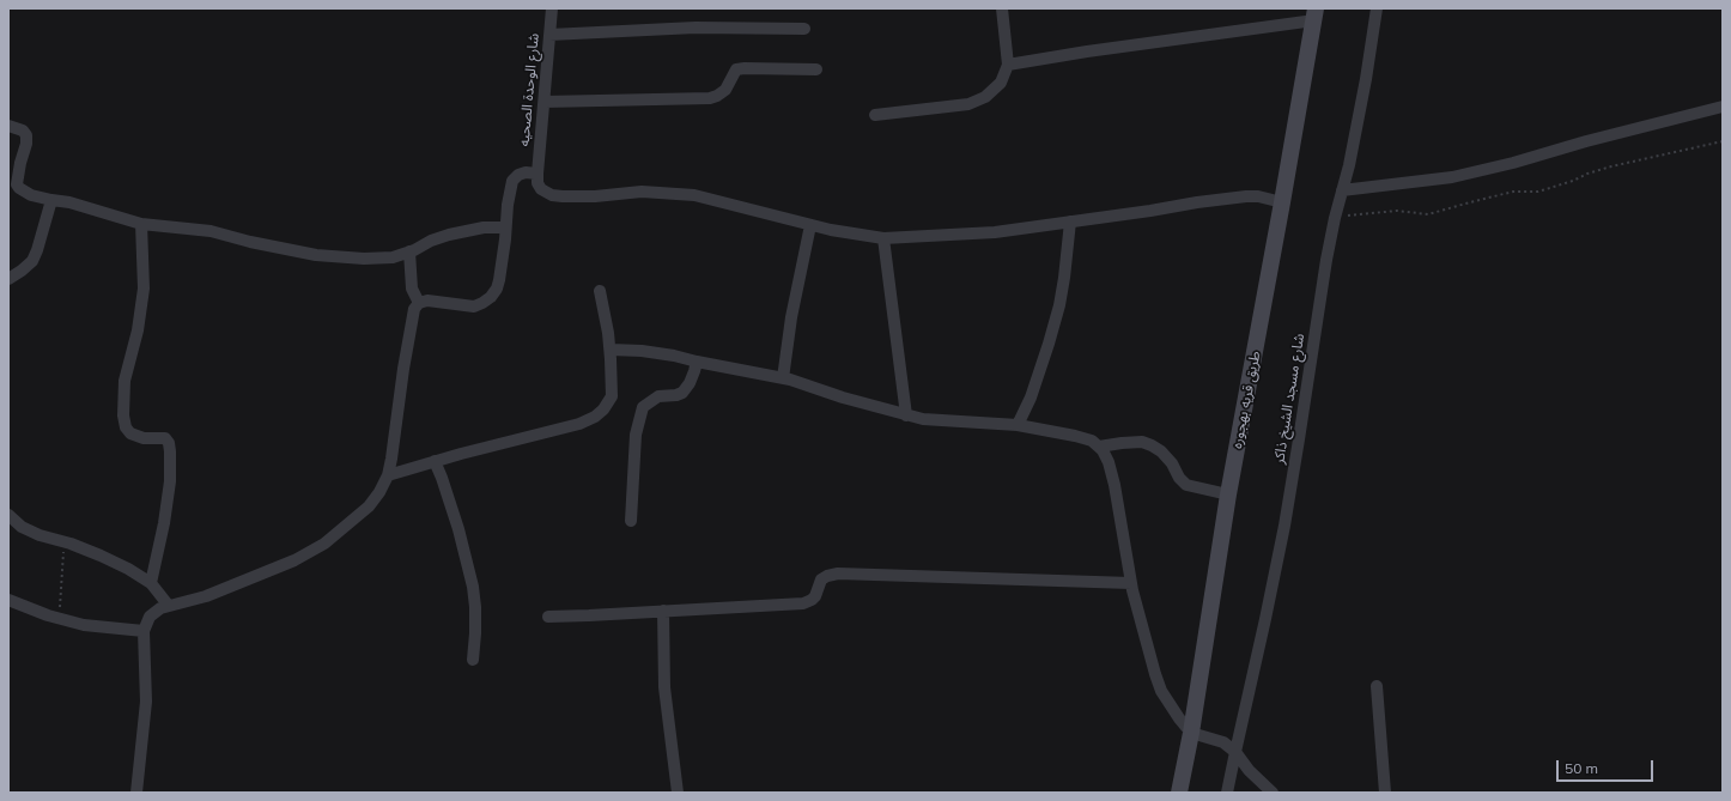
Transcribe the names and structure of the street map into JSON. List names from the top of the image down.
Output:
{
  "streets": {
    "street": ["شارع الوحدة الصحيه", "شارع مسجد الشيخ ذاكر", "طريق قريه بهجوره"]
  },
  "scale_bar": "50 m"
}
